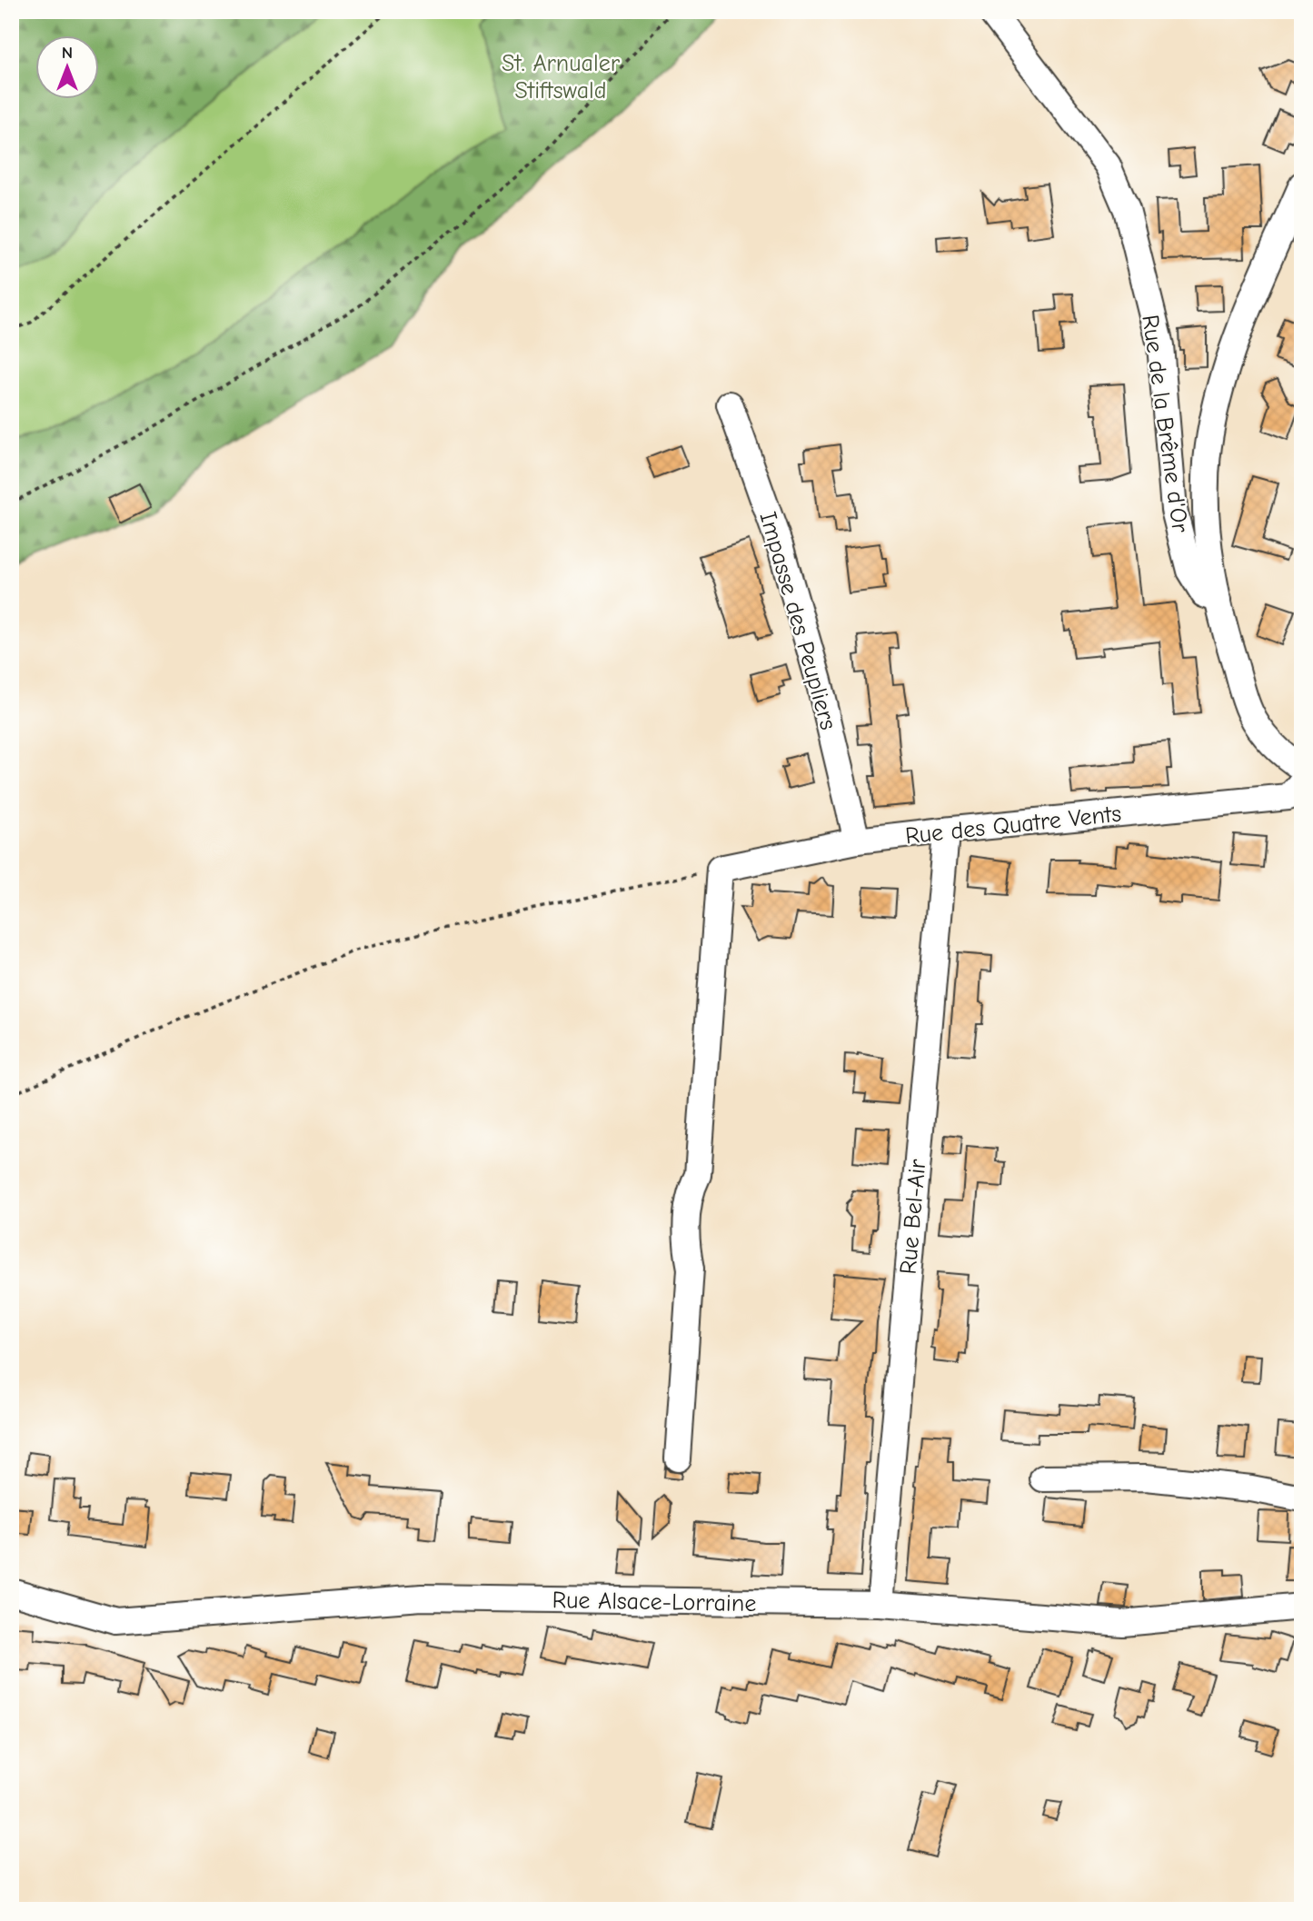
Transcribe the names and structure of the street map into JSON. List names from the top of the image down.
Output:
{
  "streets": {
    "street": [
      "Rue de la Brême d'Or",
      "Impasse des Peupliers",
      "Rue des Quatre Vents",
      "Rue Bel-Air",
      "Rue Alsace-Lorraine"
    ]
  },
  "crossings": [
    ["Impasse des Peupliers", "Rue des Quatre Vents"],
    ["Rue des Quatre Vents", "Rue Bel-Air"],
    ["Rue Bel-Air", "Rue Alsace-Lorraine"]
  ],
  "parks": ["St. Arnualer Stiftswald"],
  "north": "top"
}
